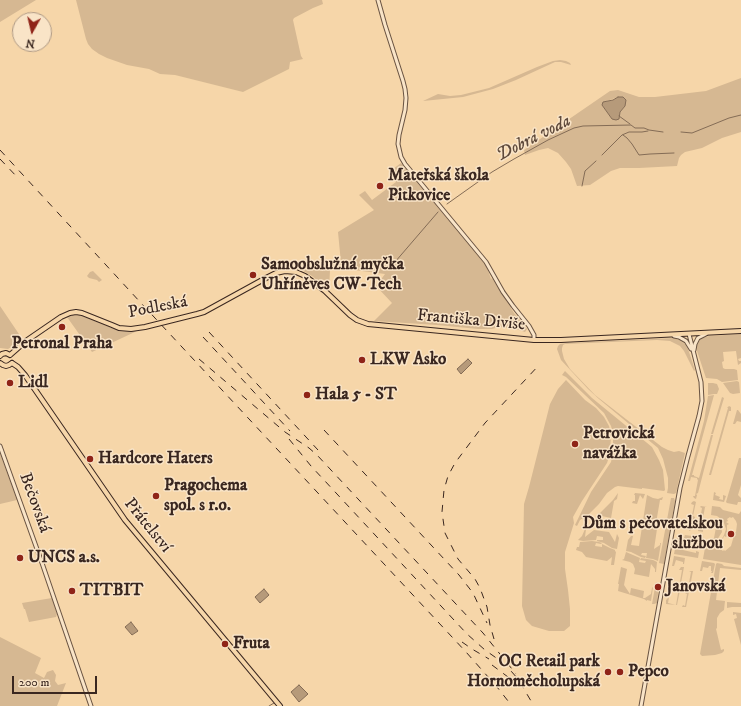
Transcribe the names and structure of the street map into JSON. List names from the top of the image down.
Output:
{
  "streets": {
    "main road": ["Podleská", "Františka Diviše", "Přátelství"],
    "street": ["Bečovská"]
  },
  "crossings": [
    ["Podleská", "Františka Diviše"]
  ],
  "water": ["Dobrá voda"],
  "places": [
    "Mateřská škola Pitkovice",
    "Samoobslužná myčka Uhříněves CW-Tech",
    "Petronal Praha",
    "LKW Asko",
    "Lidl",
    "Hala 5 - ST",
    "Petrovická navážka",
    "Hardcore Haters",
    "Pragochema spol. s r.o.",
    "Dům s pečovatelskou službou",
    "UNCS a.s.",
    "Janovská",
    "TITBIT",
    "Fruta",
    "OC Retail park Hornoměcholupská",
    "Pepco"
  ],
  "scale_bar": "200 m",
  "north": "bottom"
}
